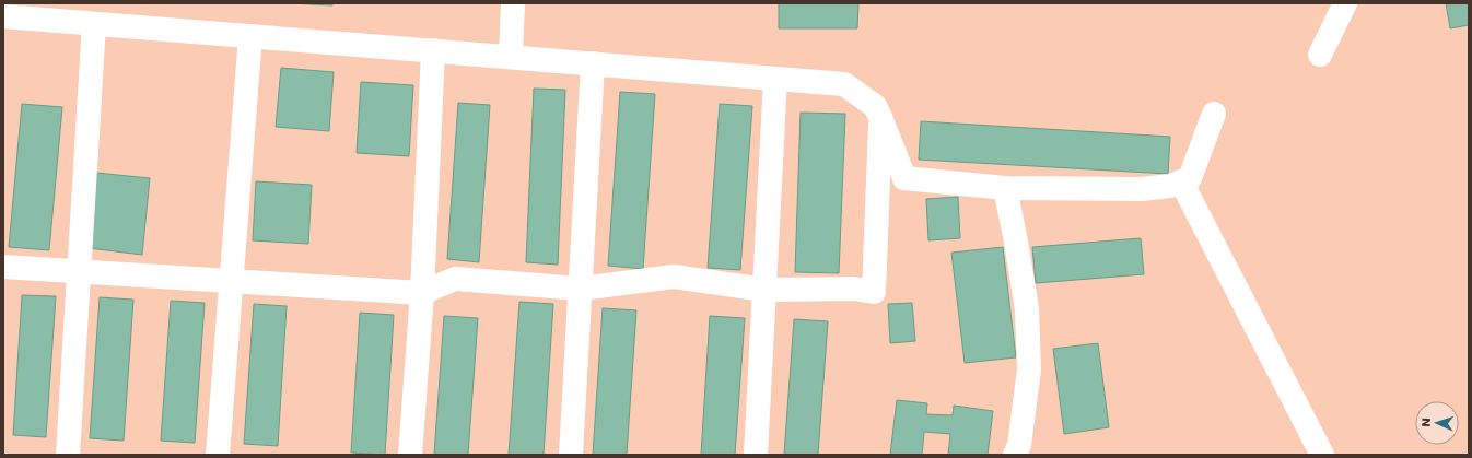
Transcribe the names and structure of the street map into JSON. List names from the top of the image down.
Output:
{
  "north": "left"
}
